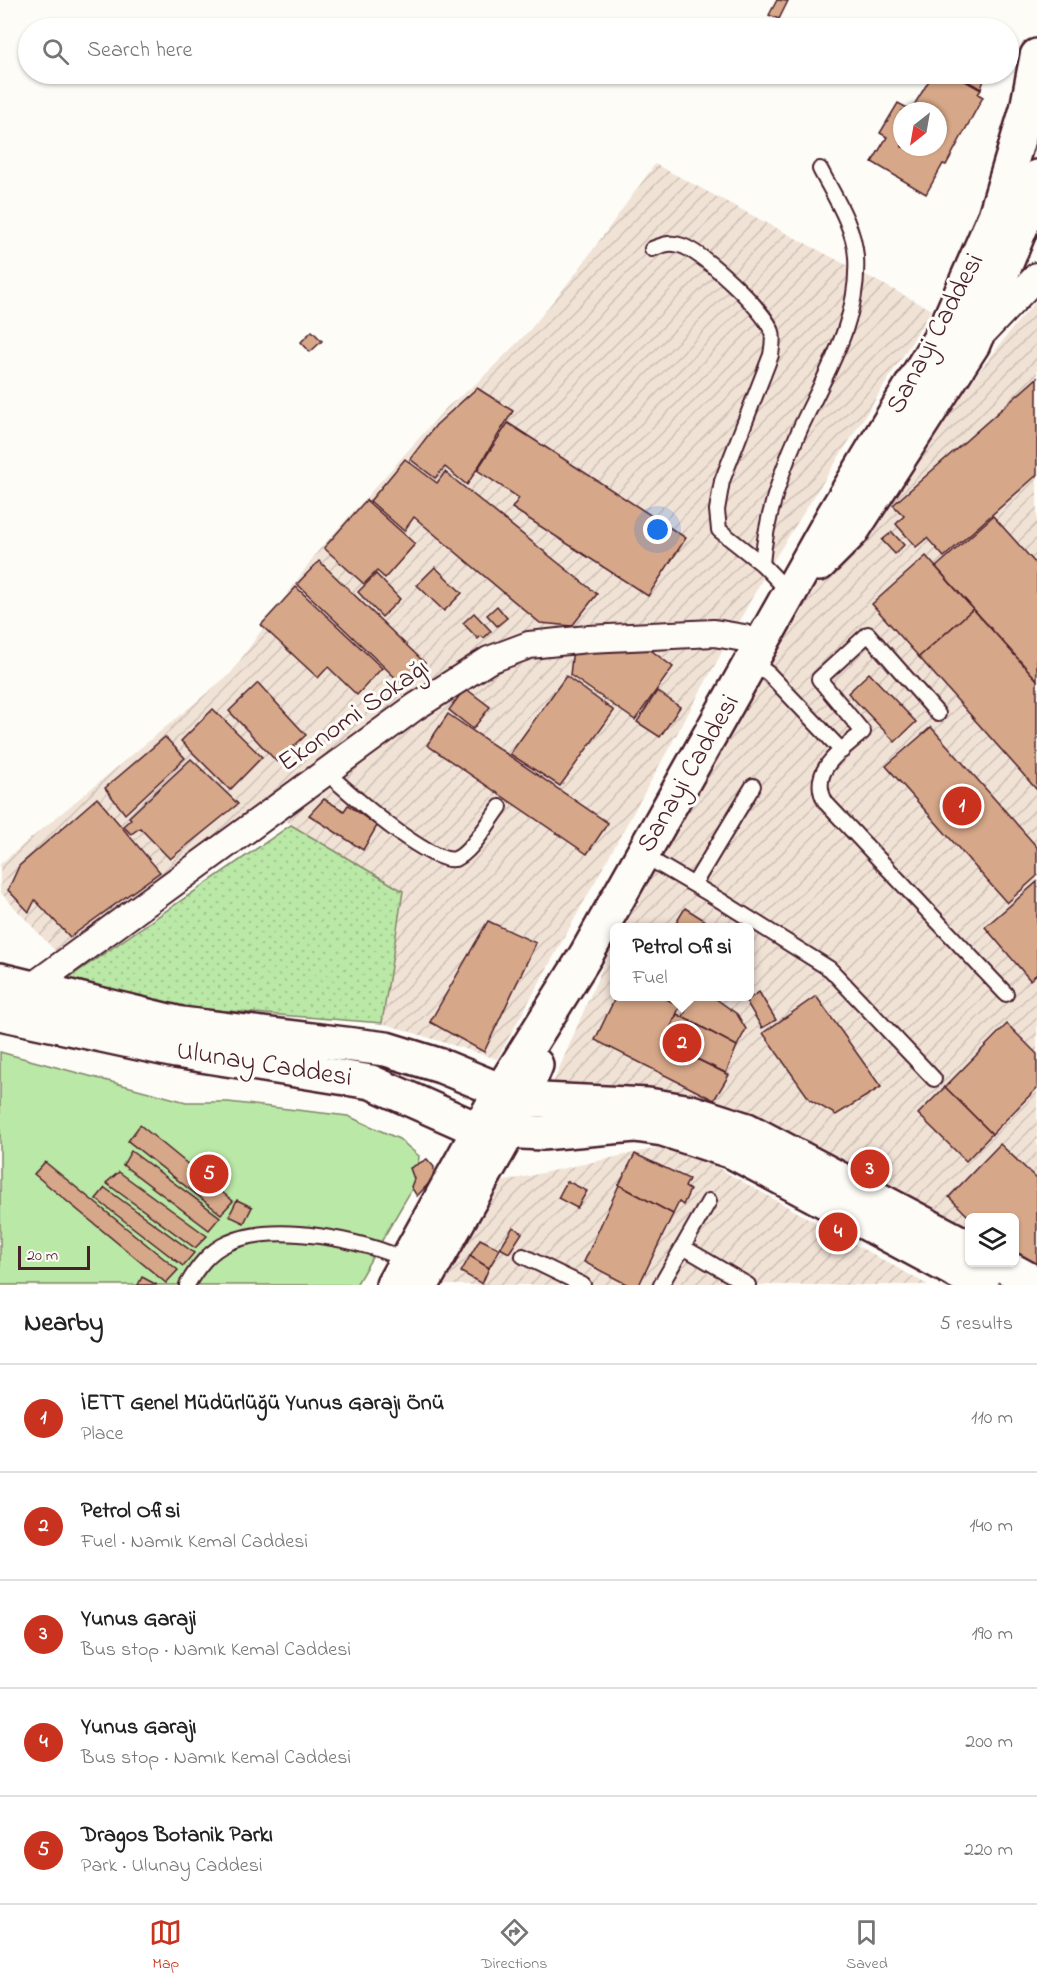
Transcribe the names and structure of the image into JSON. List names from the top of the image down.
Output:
{
  "streets": {
    "street": ["Sanayi Caddesi", "Ekonomi Sokağı", "Ulunay Caddesi"]
  },
  "crossings": [
    ["Sanayi Caddesi", "Ekonomi Sokağı"],
    ["Sanayi Caddesi", "Ulunay Caddesi"],
    ["Ekonomi Sokağı", "Ulunay Caddesi"]
  ],
  "scale_bar": "20 m",
  "north": "bottom left",
  "page": {
    "search": "Search here",
    "pins": [
      "1",
      "2",
      "3",
      "5",
      "4"
    ],
    "popup": ["Petrol Ofisi", "Fuel"],
    "scale": "20 m",
    "heading": ["Nearby", "5 results"],
    "list": [
      {
        "mark": "1",
        "name": "İETT Genel Müdürlüğü Yunus Garajı Önü",
        "note": "Place",
        "value": "110 m"
      },
      {
        "mark": "2",
        "name": "Petrol Ofisi",
        "note": "Fuel · Namık Kemal Caddesi",
        "value": "140 m"
      },
      {
        "mark": "3",
        "name": "Yunus Garaji",
        "note": "Bus stop · Namık Kemal Caddesi",
        "value": "190 m"
      },
      {
        "mark": "4",
        "name": "Yunus Garajı",
        "note": "Bus stop · Namık Kemal Caddesi",
        "value": "200 m"
      },
      {
        "mark": "5",
        "name": "Dragos Botanik Parkı",
        "note": "Park · Ulunay Caddesi",
        "value": "220 m"
      }
    ],
    "nav": ["Map", "Directions", "Saved"]
  }
}
